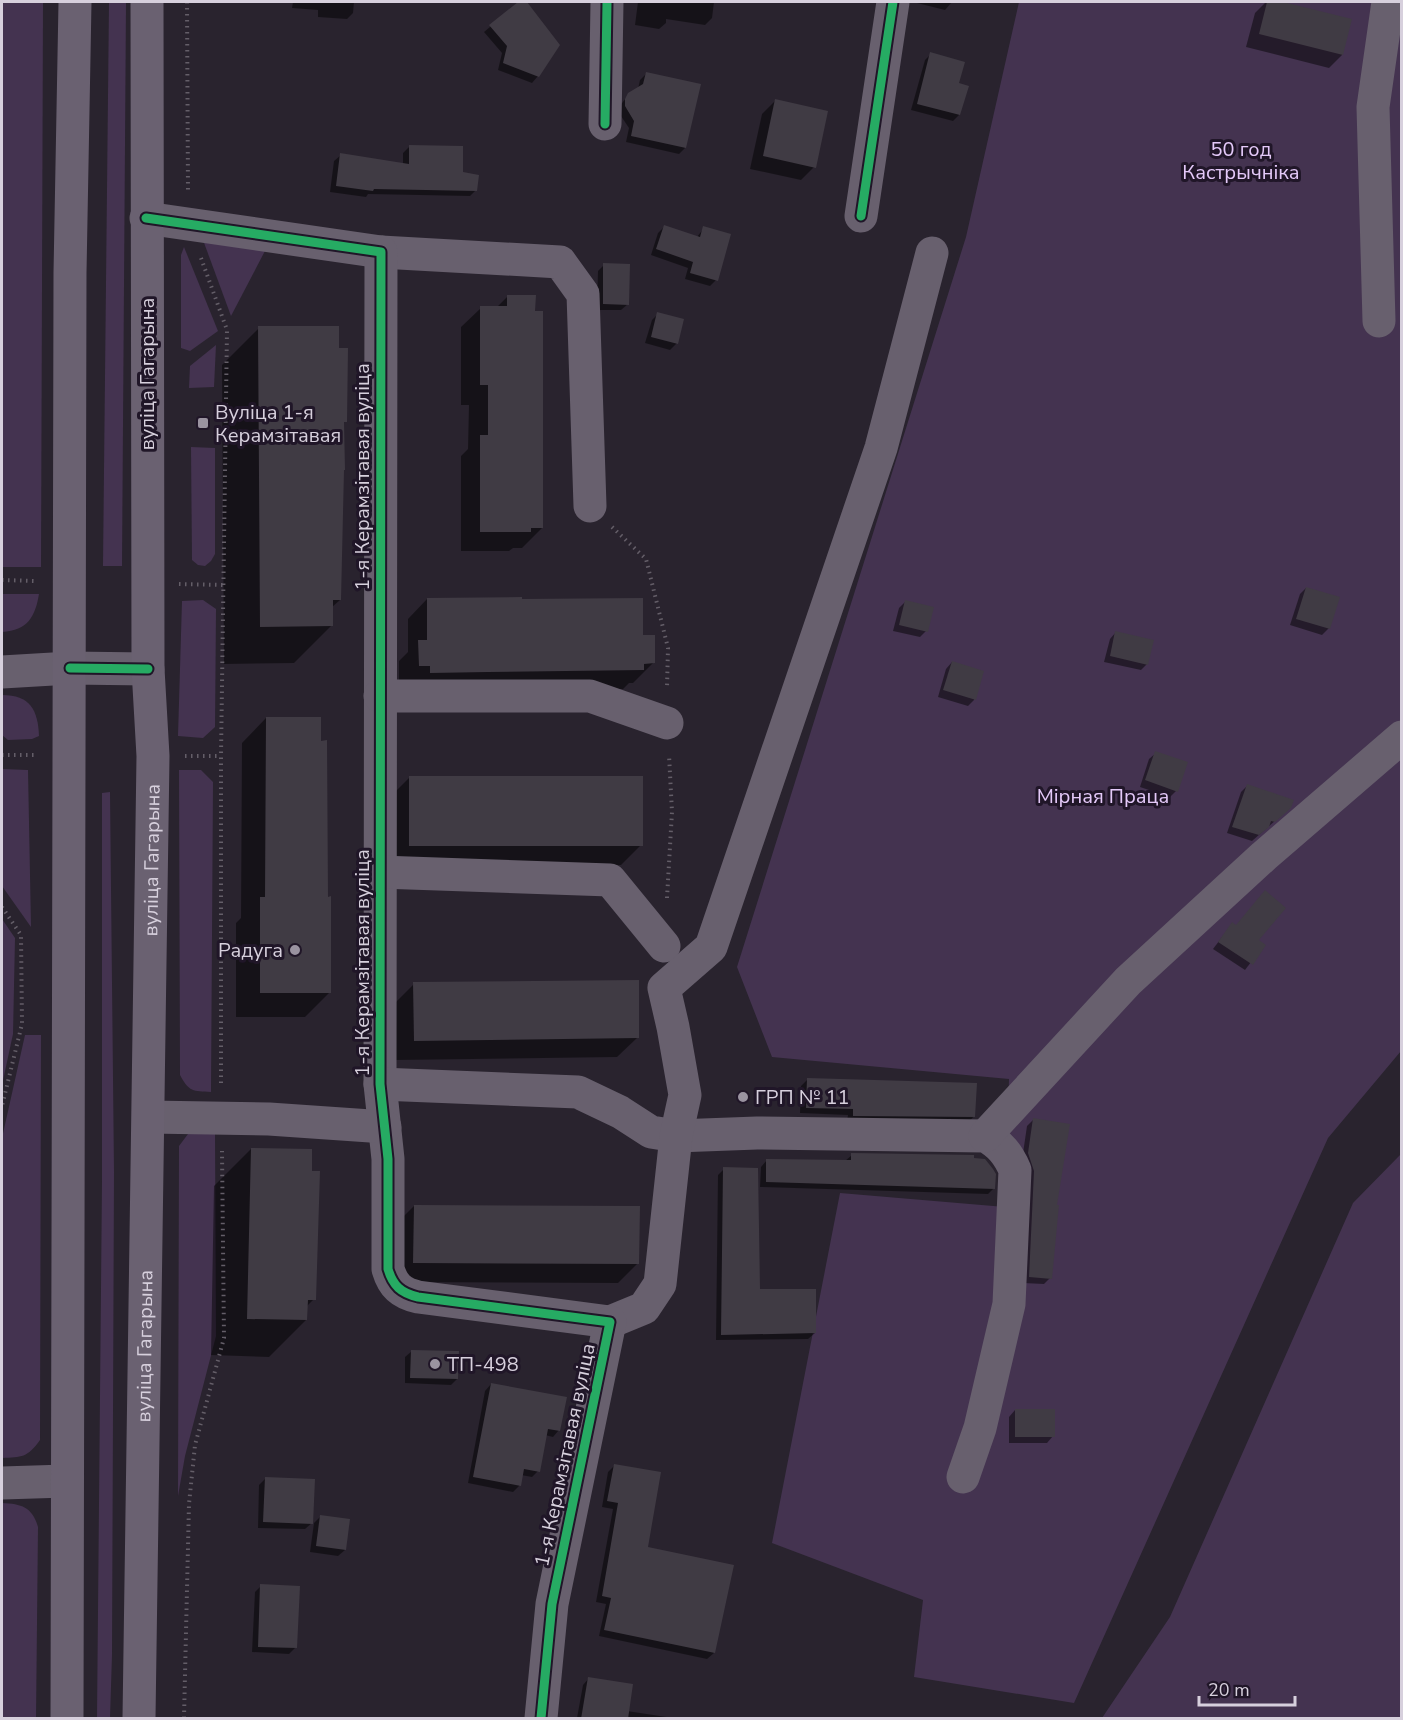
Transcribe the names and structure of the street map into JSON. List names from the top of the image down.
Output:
{
  "streets": {
    "main road": ["вуліца Гагарына"],
    "street": ["1-я Керамзітавая вуліца"]
  },
  "parks": ["50 год Кастрычніка", "Мірная Праца"],
  "places": {
    "transit": ["Вуліца 1-я Керамзітавая"],
    "other": ["Радуга", "ГРП № 11", "ТП-498"]
  },
  "scale_bar": "20 m"
}
